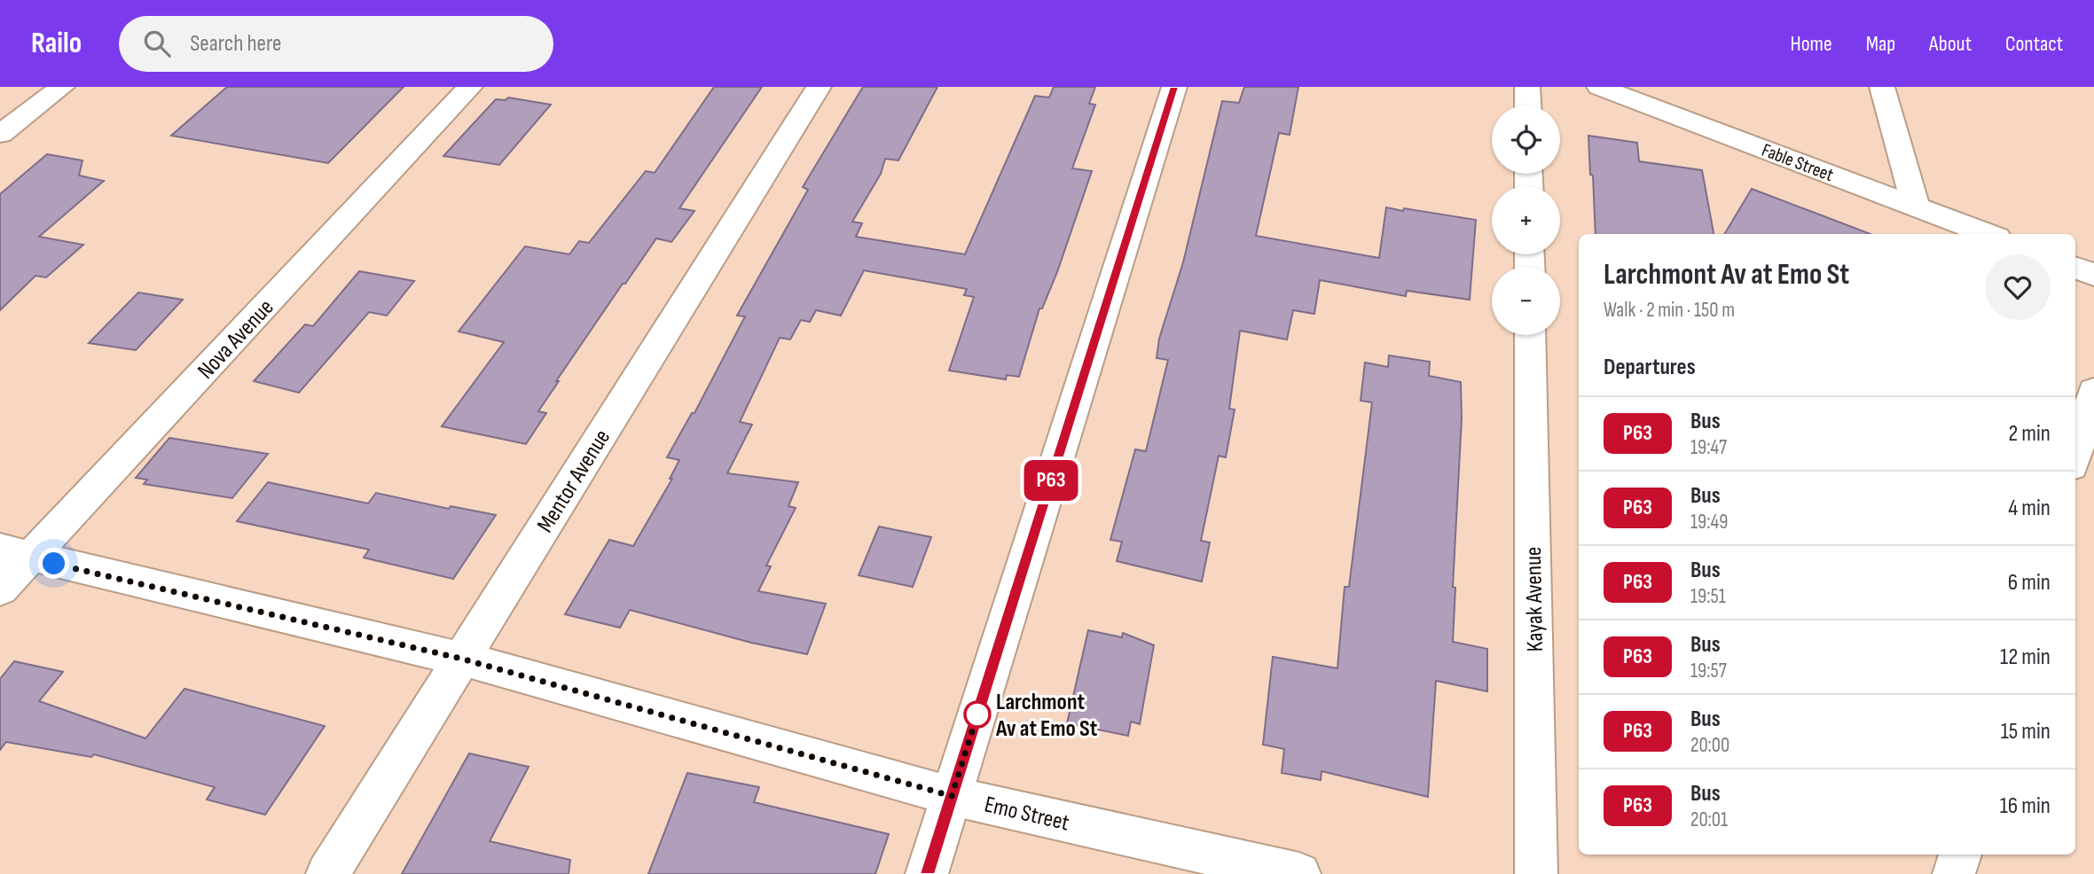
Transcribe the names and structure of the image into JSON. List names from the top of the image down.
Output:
{
  "streets": {
    "street": [
      "Fable Street",
      "Nova Avenue",
      "Mentor Avenue",
      "Kayak Avenue",
      "Emo Street"
    ]
  },
  "crossings": [
    ["Nova Avenue", "Emo Street"],
    ["Mentor Avenue", "Emo Street"]
  ],
  "places": ["Larchmont Av at Emo St"],
  "lines": ["bus line P63"],
  "page": {
    "header": "Railo",
    "search": "Search here",
    "nav": [
      "Home",
      "Map",
      "About",
      "Contact"
    ],
    "on_map": "P63",
    "map_buttons": ["+", "−"],
    "heading": [
      ["Larchmont Av at Emo St", "Walk · 2 min · 150 m"],
      "Departures"
    ],
    "list": [
      {
        "mark": "P63",
        "name": "Bus",
        "note": "19:47",
        "value": "2 min"
      },
      {
        "mark": "P63",
        "name": "Bus",
        "note": "19:49",
        "value": "4 min"
      },
      {
        "mark": "P63",
        "name": "Bus",
        "note": "19:51",
        "value": "6 min"
      },
      {
        "mark": "P63",
        "name": "Bus",
        "note": "19:57",
        "value": "12 min"
      },
      {
        "mark": "P63",
        "name": "Bus",
        "note": "20:00",
        "value": "15 min"
      },
      {
        "mark": "P63",
        "name": "Bus",
        "note": "20:01",
        "value": "16 min"
      }
    ]
  }
}
